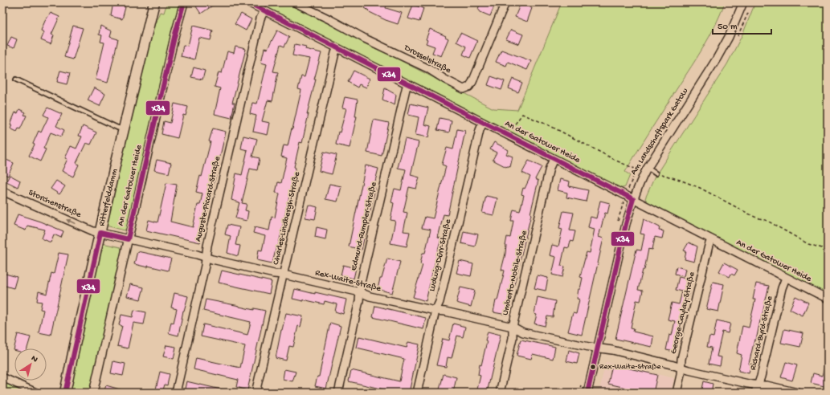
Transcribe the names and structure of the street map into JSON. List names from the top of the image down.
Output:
{
  "streets": {
    "main road": ["Ritterfelddamm"],
    "street": [
      "Drosselstraße",
      "Am Landschaftspark Gatow",
      "An der Gatower Heide",
      "Auguste-Piccard-Straße",
      "Storchenstraße",
      "Charles-Lindbergh-Straße",
      "Edmund-Rumpler-Straße",
      "Ludwig-Dürr-Straße",
      "Umberto-Nobile-Straße",
      "Rex-Waite-Straße",
      "George-Caylay-Straße",
      "Richard-Byrd-Straße"
    ]
  },
  "crossings": [
    ["Am Landschaftspark Gatow", "An der Gatower Heide"],
    ["Am Landschaftspark Gatow", "Rex-Waite-Straße"],
    ["An der Gatower Heide", "Auguste-Piccard-Straße"],
    ["An der Gatower Heide", "Charles-Lindbergh-Straße"],
    ["An der Gatower Heide", "Edmund-Rumpler-Straße"],
    ["An der Gatower Heide", "Ludwig-Dürr-Straße"],
    ["An der Gatower Heide", "Umberto-Nobile-Straße"],
    ["An der Gatower Heide", "Rex-Waite-Straße"],
    ["An der Gatower Heide", "George-Caylay-Straße"],
    ["An der Gatower Heide", "Richard-Byrd-Straße"],
    ["Ritterfelddamm", "Storchenstraße"],
    ["Ritterfelddamm", "Rex-Waite-Straße"],
    ["Auguste-Piccard-Straße", "Rex-Waite-Straße"],
    ["Storchenstraße", "Rex-Waite-Straße"],
    ["Charles-Lindbergh-Straße", "Rex-Waite-Straße"],
    ["Edmund-Rumpler-Straße", "Rex-Waite-Straße"],
    ["Ludwig-Dürr-Straße", "Rex-Waite-Straße"],
    ["Umberto-Nobile-Straße", "Rex-Waite-Straße"],
    ["Rex-Waite-Straße", "George-Caylay-Straße"],
    ["Rex-Waite-Straße", "Richard-Byrd-Straße"]
  ],
  "one_way": ["Storchenstraße"],
  "places": ["Rex-Waite-Straße"],
  "lines": ["transit line X34"],
  "scale_bar": "50 m",
  "north": "top right"
}
